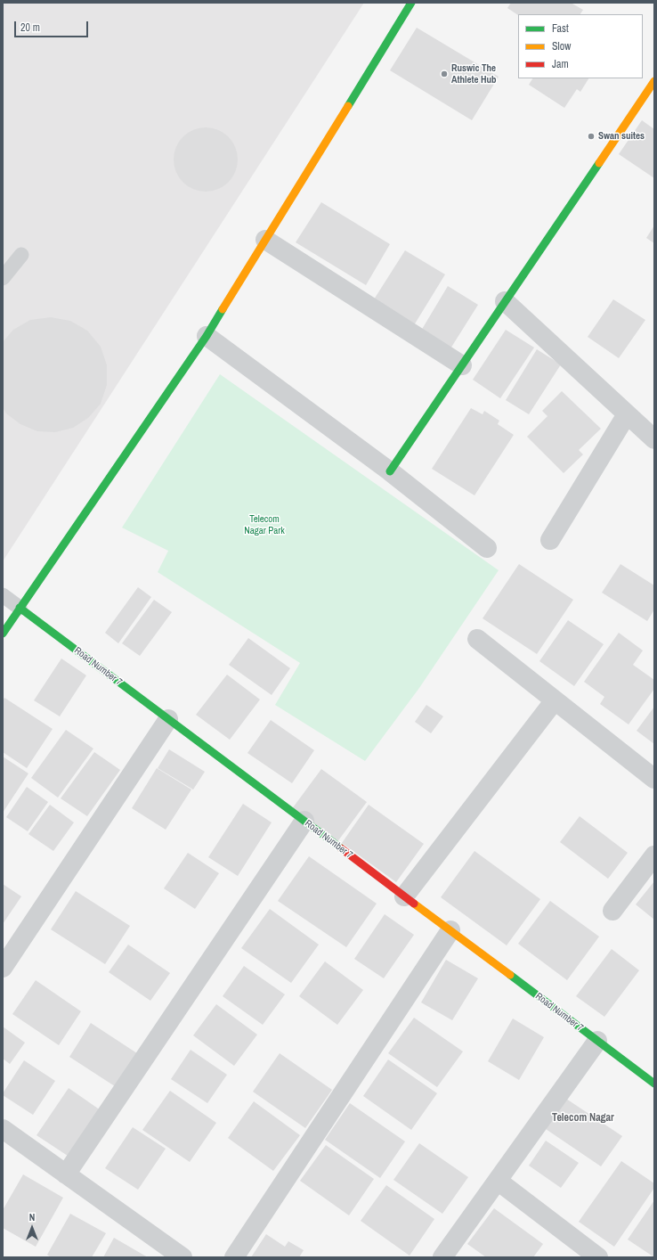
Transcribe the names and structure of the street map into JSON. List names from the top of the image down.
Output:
{
  "streets": {
    "street": ["Road Number 7"]
  },
  "districts": ["Telecom Nagar"],
  "parks": ["Telecom Nagar Park"],
  "places": ["Ruswic The Athlete Hub", "Swan suites"],
  "legend": ["Fast", "Slow", "Jam"],
  "scale_bar": "20 m",
  "north": "top"
}
